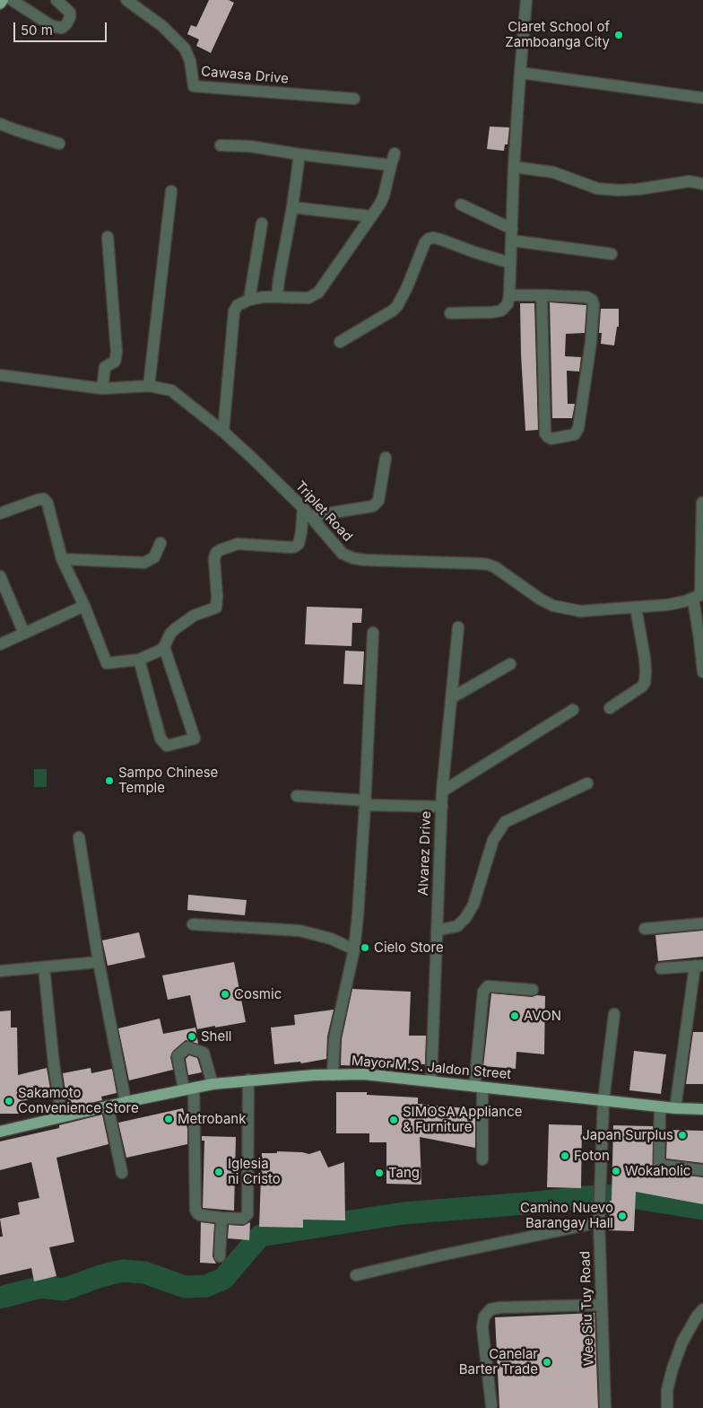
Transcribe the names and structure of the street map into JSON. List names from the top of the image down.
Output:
{
  "streets": {
    "main road": ["Mayor M.S. Jaldon Street"],
    "street": [
      "Cawasa Drive",
      "Triplet Road",
      "Alvarez Drive",
      "Wee Siu Tuy Road"
    ]
  },
  "crossings": [
    ["Alvarez Drive", "Mayor M.S. Jaldon Street"],
    ["Mayor M.S. Jaldon Street", "Wee Siu Tuy Road"]
  ],
  "places": [
    "Claret School of Zamboanga City",
    "Sampo Chinese Temple",
    "Cielo Store",
    "Cosmic",
    "AVON",
    "Shell",
    "Sakamoto Convenience Store",
    "Metrobank",
    "SIMOSA Appliance & Furniture",
    "Japan Surplus",
    "Foton",
    "Wokaholic",
    "Iglesia ni Cristo",
    "Tang",
    "Camino Nuevo Barangay Hall",
    "Canelar Barter Trade"
  ],
  "scale_bar": "50 m"
}
